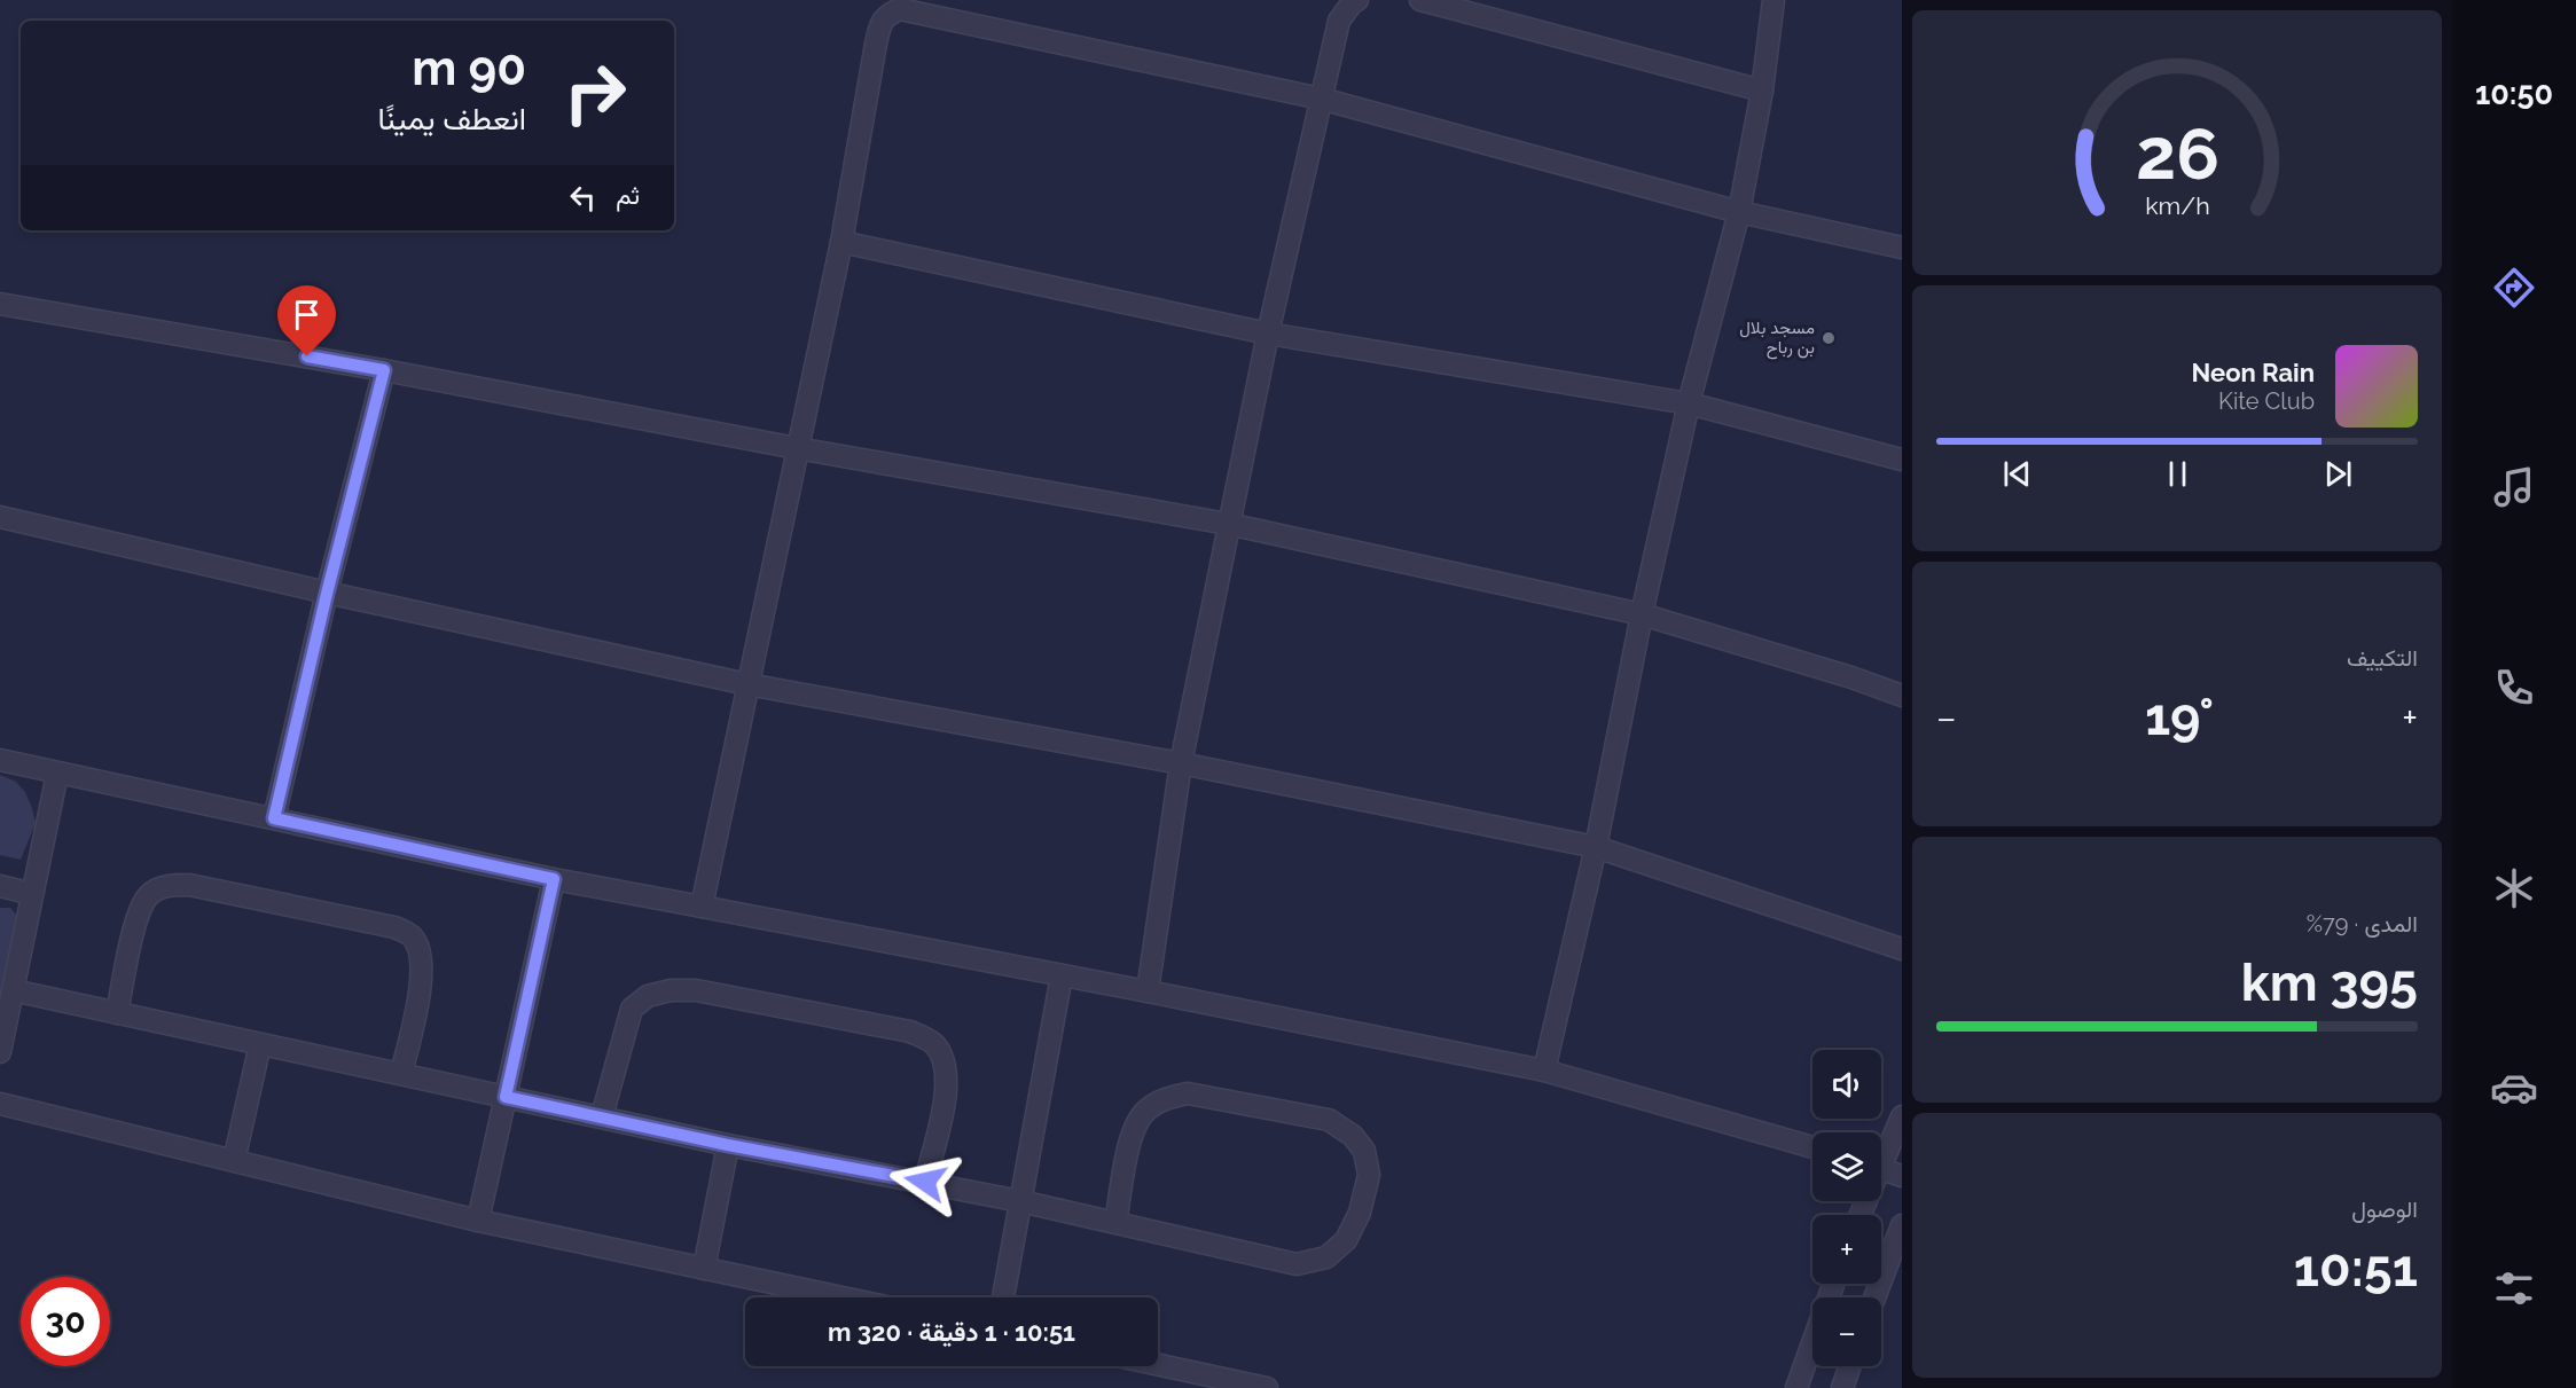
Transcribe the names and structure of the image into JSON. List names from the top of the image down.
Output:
{
  "places": ["مسجد بلال بن رباح"],
  "page": {
    "tabs": "10:50",
    "turn": ["90 m", "انعطف يمينًا"],
    "then": "ثم",
    "song": ["Neon Rain", "Kite Club"],
    "tile": [
      "التكييف",
      ["المدى · 79%", "395 km"],
      ["الوصول", "10:51"]
    ],
    "heat": ["−", "19°", "+"],
    "map_buttons": ["+", "−"],
    "limit": "30",
    "trip": "10:51 · 1 دقيقة · 320 m",
    "gauge": ["26", "km/h"]
  }
}
